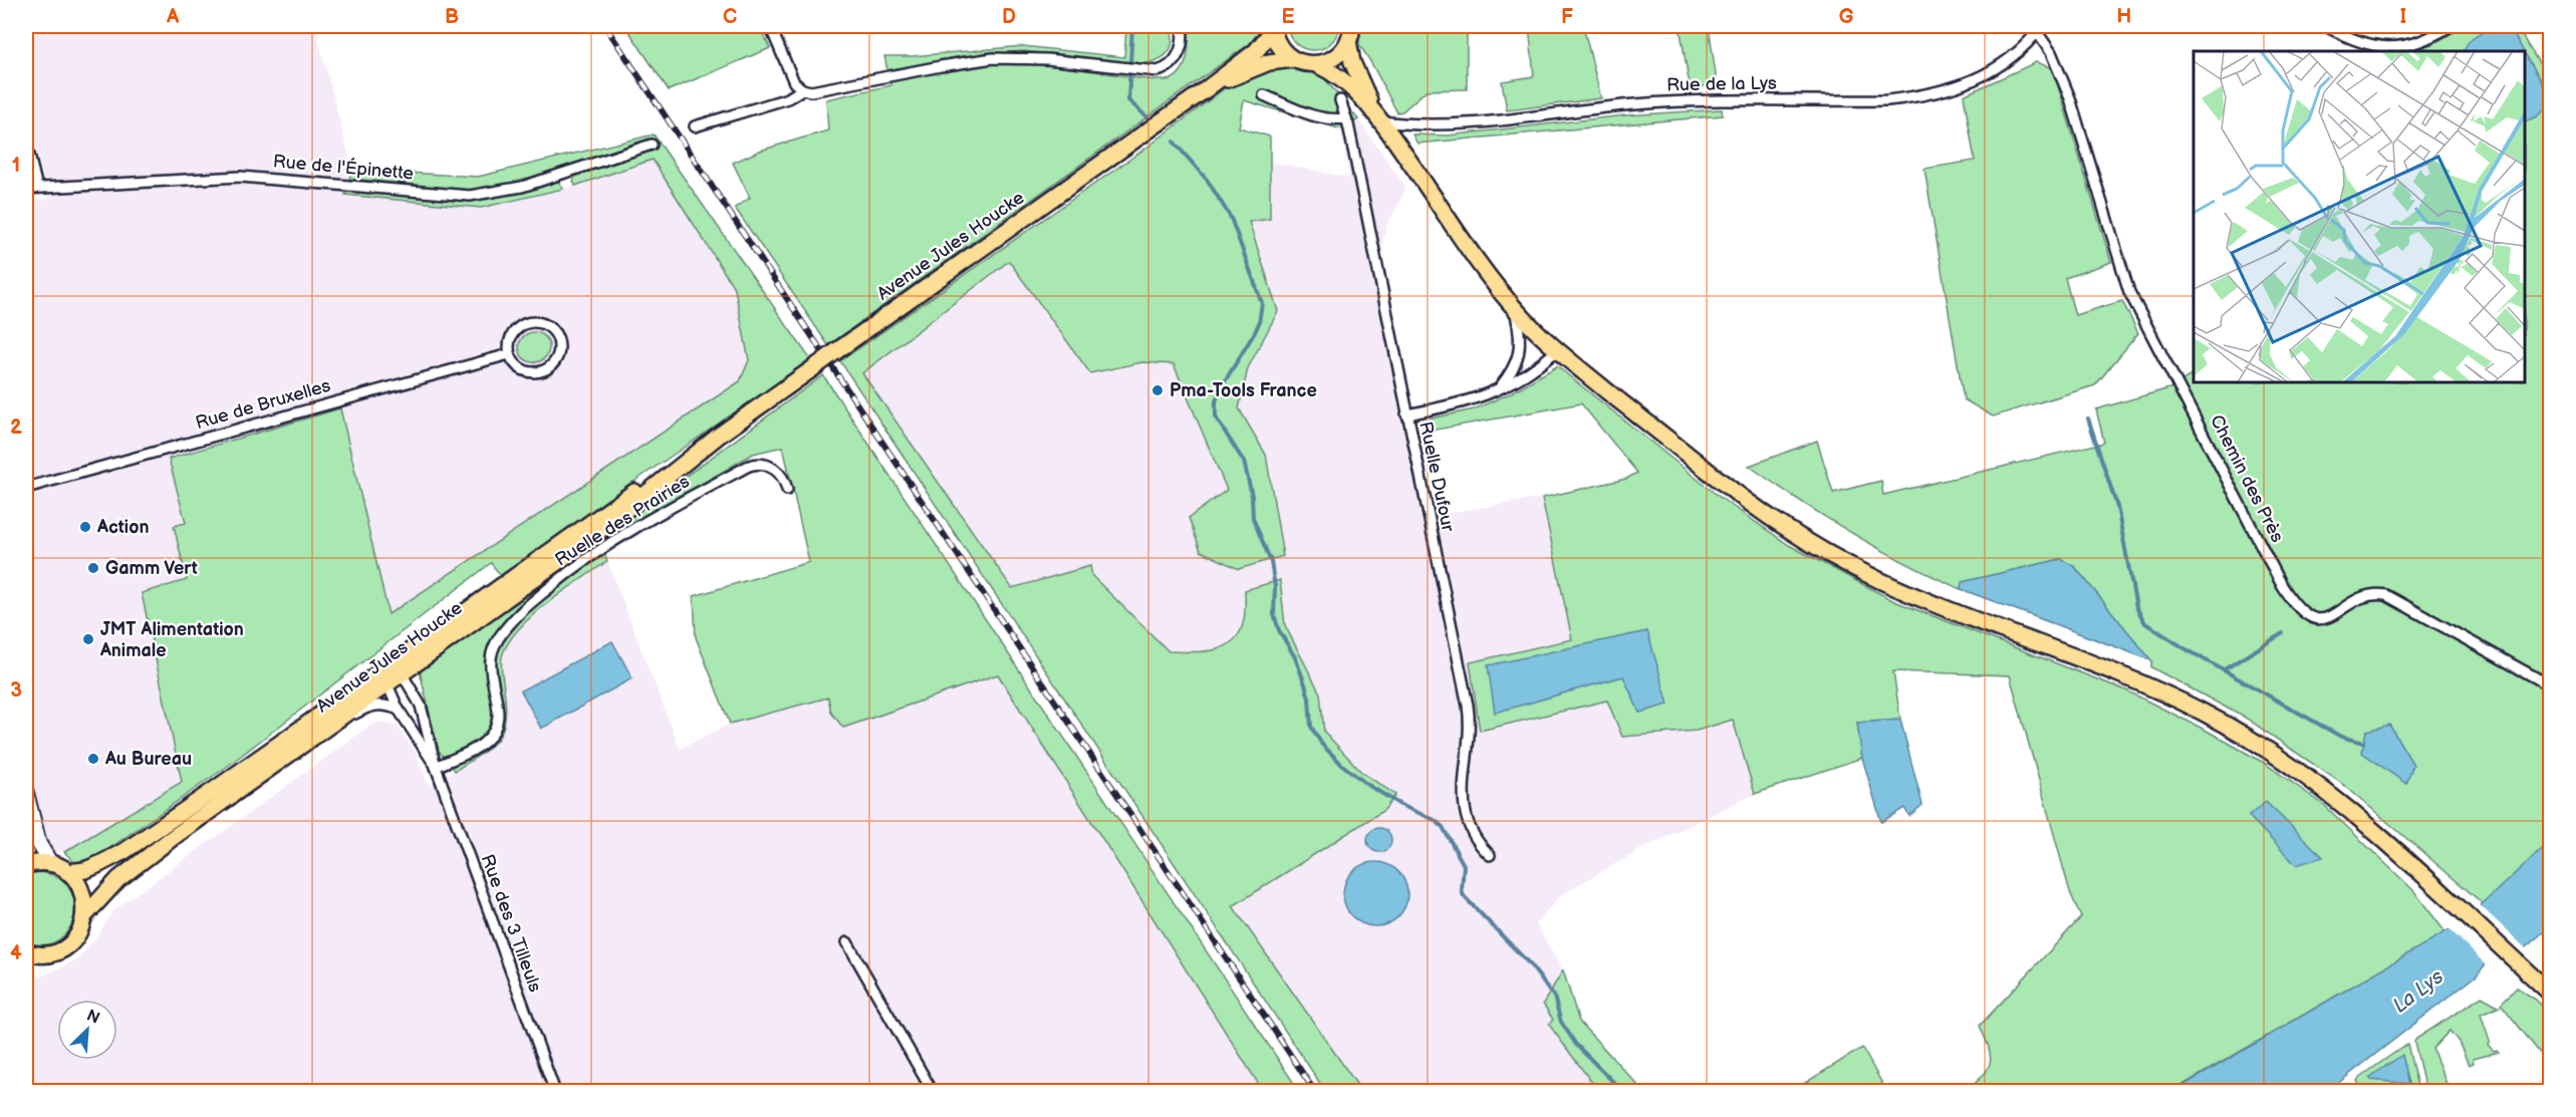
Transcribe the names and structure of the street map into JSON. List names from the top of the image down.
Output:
{
  "streets": {
    "main road": ["Avenue Jules Houcke"],
    "street": [
      "Rue de la Lys",
      "Rue de l'Épinette",
      "Rue de Bruxelles",
      "Ruelle Dufour",
      "Chemin des Près",
      "Ruelle des Prairies",
      "Rue des 3 Tilleuls"
    ]
  },
  "crossings": [
    ["Rue de la Lys", "Chemin des Près"],
    ["Avenue Jules Houcke", "Rue des 3 Tilleuls"],
    ["Ruelle des Prairies", "Rue des 3 Tilleuls"]
  ],
  "water": ["La Lys"],
  "places": [
    "Pma-Tools France",
    "Action",
    "Gamm Vert",
    "JMT Alimentation Animale",
    "Au Bureau"
  ],
  "north": "top right",
  "grid": {
    "columns": [
      "A",
      "B",
      "C",
      "D",
      "E",
      "F",
      "G",
      "H",
      "I"
    ],
    "rows": [
      "1",
      "2",
      "3",
      "4"
    ]
  }
}
